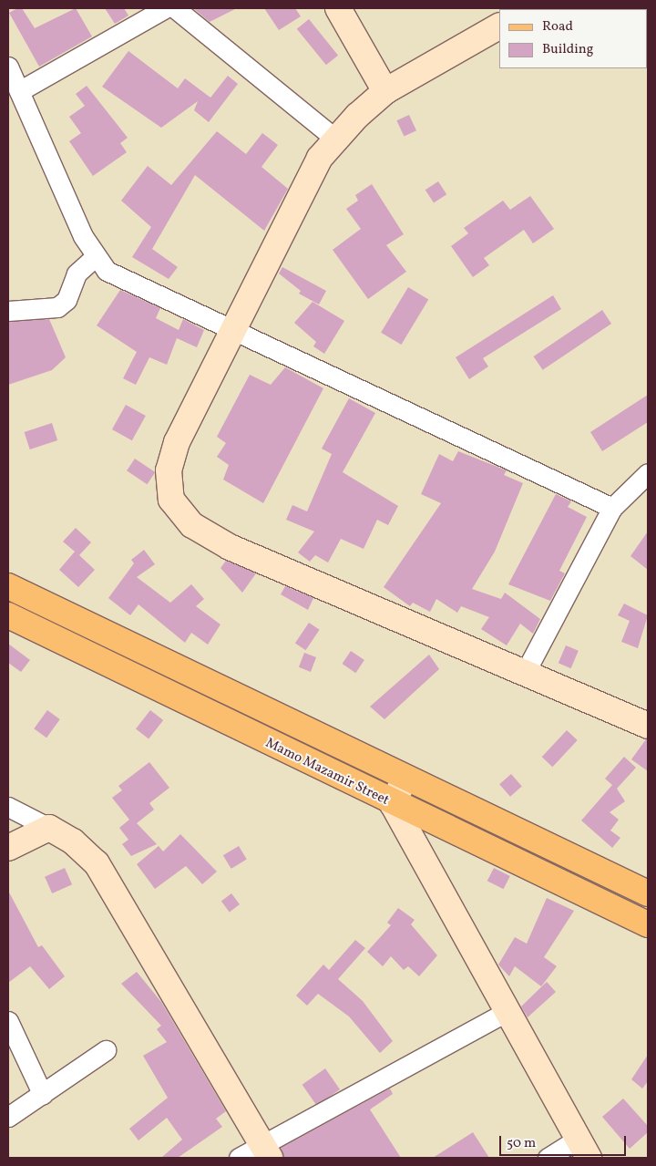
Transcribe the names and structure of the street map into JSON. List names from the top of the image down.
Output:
{
  "streets": {
    "main road": ["Mamo Mazamir Street"]
  },
  "legend": ["Road", "Building"],
  "scale_bar": "50 m"
}
